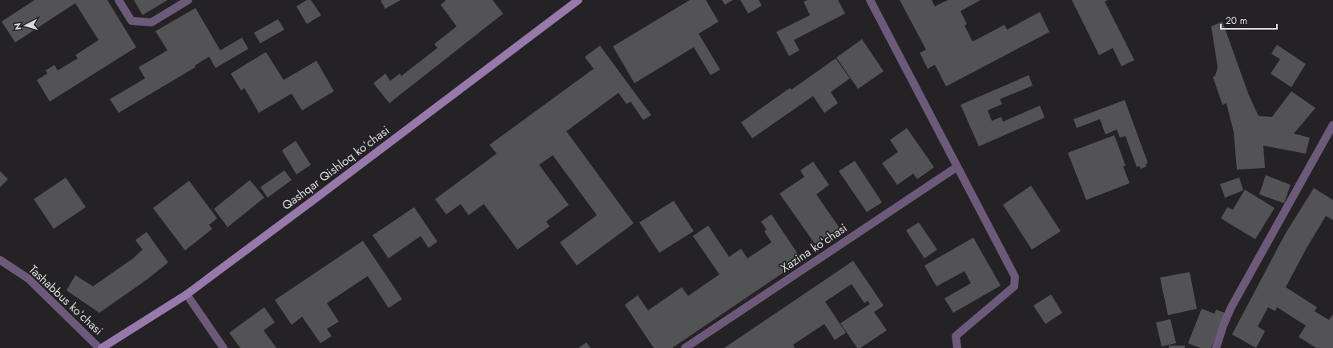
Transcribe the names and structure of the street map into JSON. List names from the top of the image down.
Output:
{
  "streets": {
    "main road": ["Qashqar Qishloq koʻchasi"],
    "street": ["Xazina koʻchasi", "Tashabbus koʻchasi"]
  },
  "scale_bar": "20 m",
  "north": "left"
}
